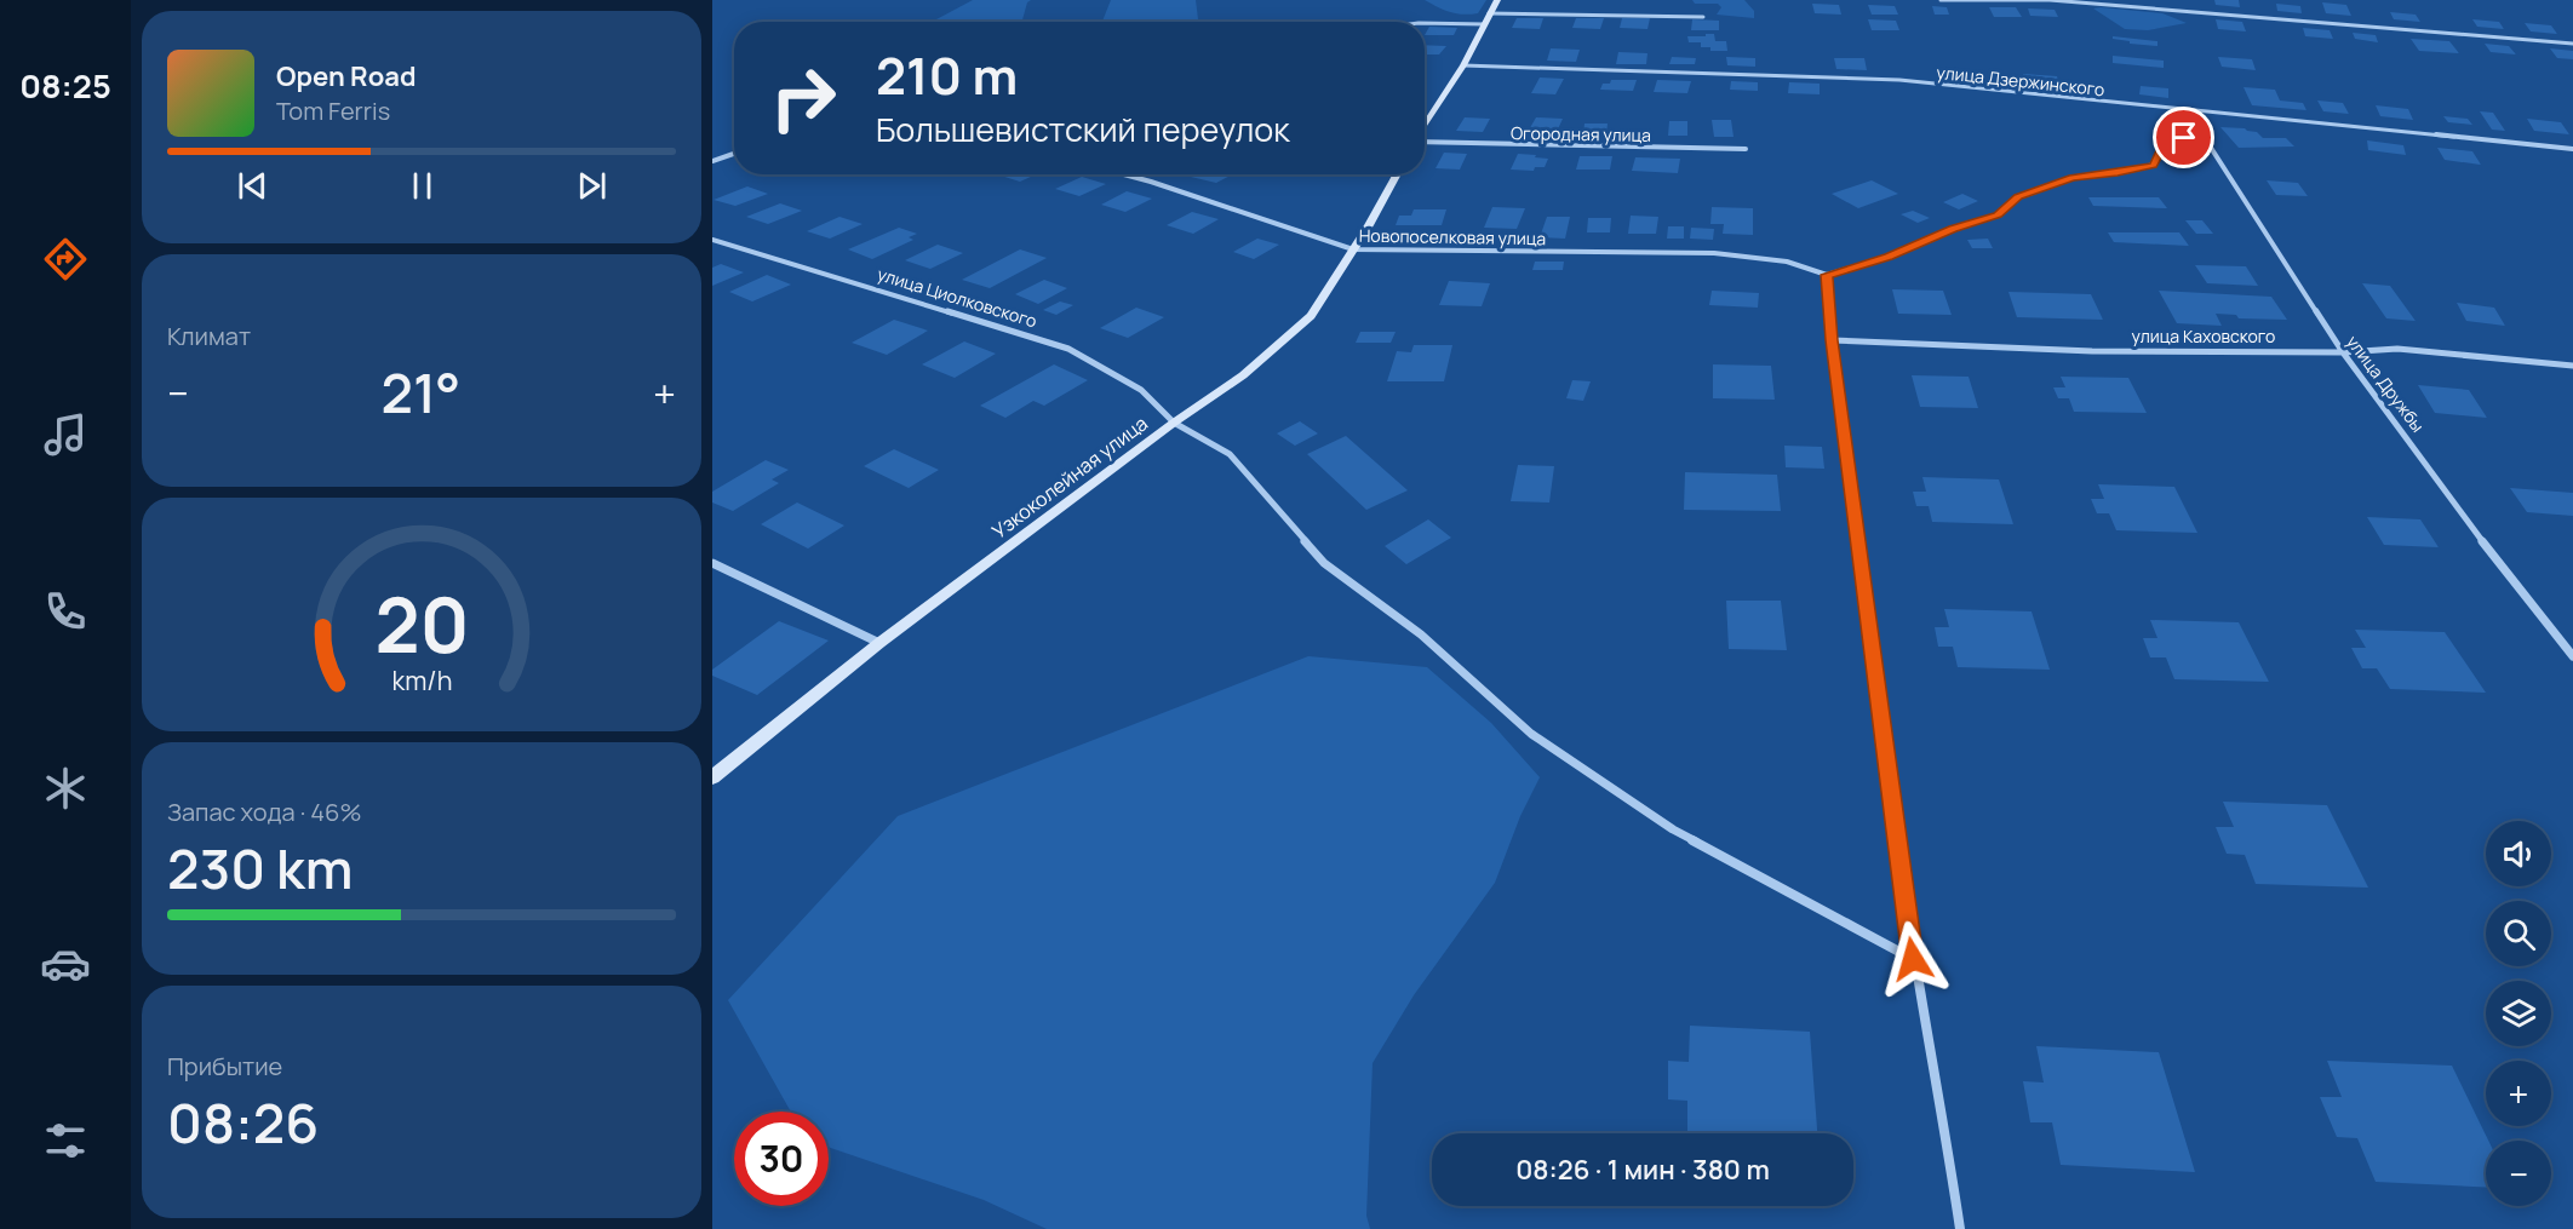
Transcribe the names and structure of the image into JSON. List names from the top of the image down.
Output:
{
  "streets": {
    "street": [
      "улица Дзержинского",
      "Огородная улица",
      "Новопоселковая улица",
      "улица Циолковского",
      "улица Каховского",
      "улица Дружбы",
      "Узкоколейная улица"
    ]
  },
  "crossings": [
    ["улица Дзержинского", "улица Дружбы"],
    ["Новопоселковая улица", "Узкоколейная улица"],
    ["улица Циолковского", "Узкоколейная улица"],
    ["улица Каховского", "улица Дружбы"]
  ],
  "page": {
    "tabs": "08:25",
    "turn": ["210 m", "Большевистский переулок"],
    "song": ["Open Road", "Tom Ferris"],
    "tile": [
      "Климат",
      ["Запас хода · 46%", "230 km"],
      ["Прибытие", "08:26"]
    ],
    "heat": ["−", "21°", "+"],
    "map_buttons": ["+", "−"],
    "limit": "30",
    "trip": "08:26 · 1 мин · 380 m",
    "gauge": ["20", "km/h"]
  }
}
